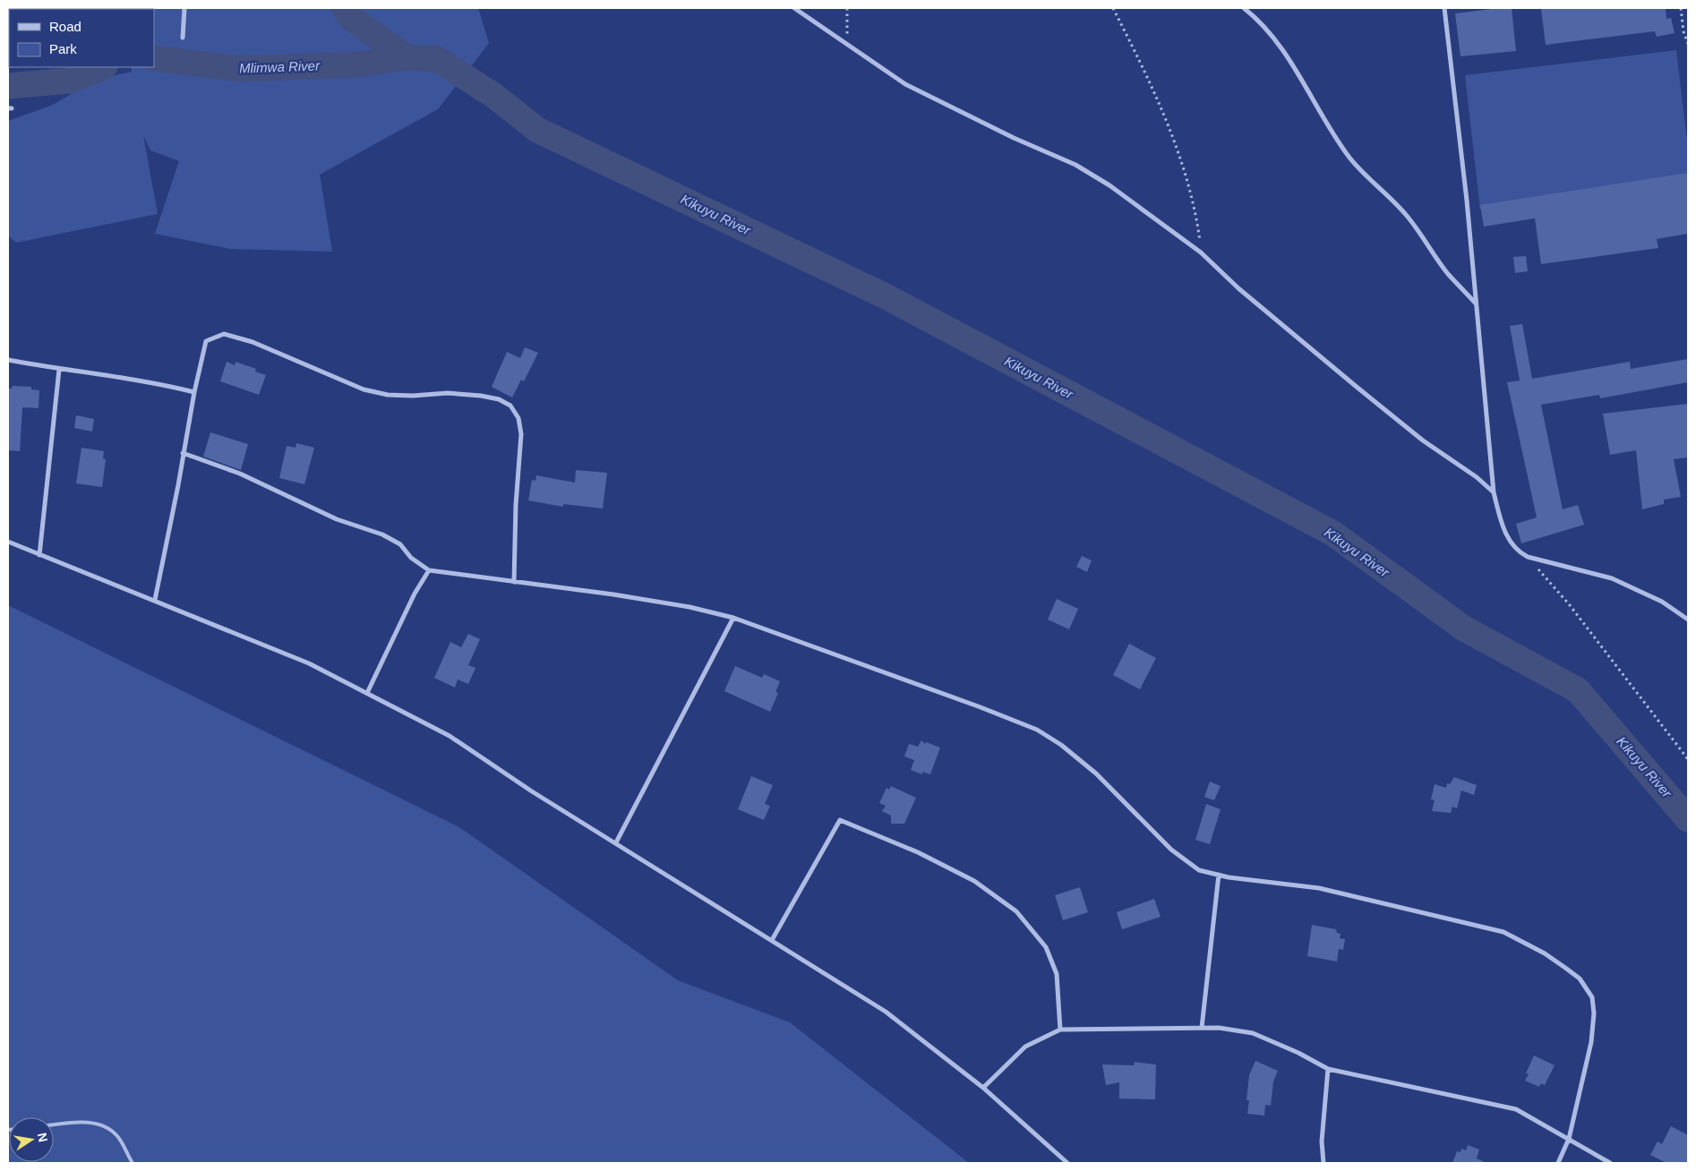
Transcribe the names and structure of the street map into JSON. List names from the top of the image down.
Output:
{
  "water": ["Mlimwa River", "Kikuyu River"],
  "legend": ["Road", "Park"],
  "north": "right"
}
